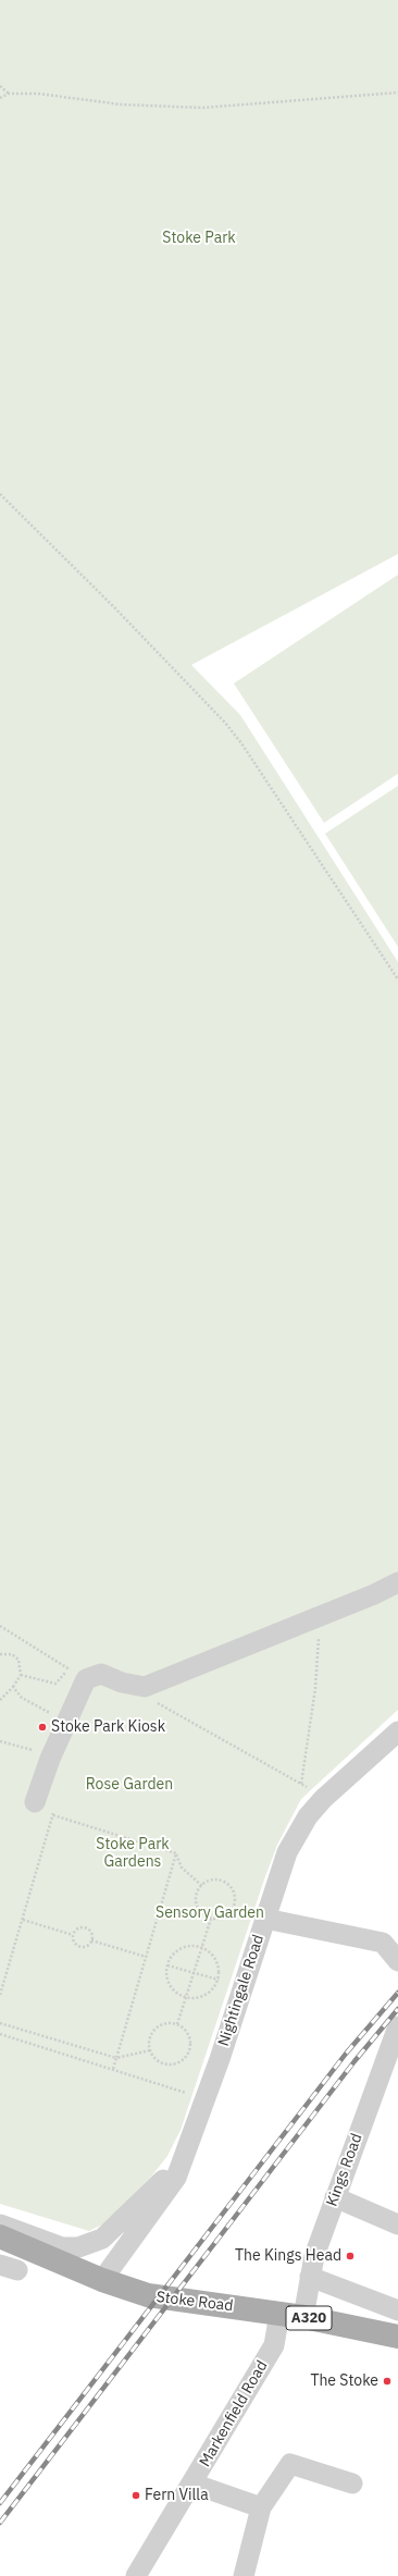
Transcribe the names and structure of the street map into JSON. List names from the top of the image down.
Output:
{
  "streets": {
    "main road": ["Stoke Road", "A320"],
    "street": ["Nightingale Road", "Kings Road", "Markenfield Road"]
  },
  "crossings": [
    ["Nightingale Road", "Stoke Road"],
    ["Kings Road", "Stoke Road"],
    ["Stoke Road", "Markenfield Road"]
  ],
  "parks": [
    "Stoke Park",
    "Rose Garden",
    "Stoke Park Gardens",
    "Sensory Garden"
  ],
  "places": [
    "Stoke Park Kiosk",
    "The Kings Head",
    "The Stoke",
    "Fern Villa"
  ]
}
